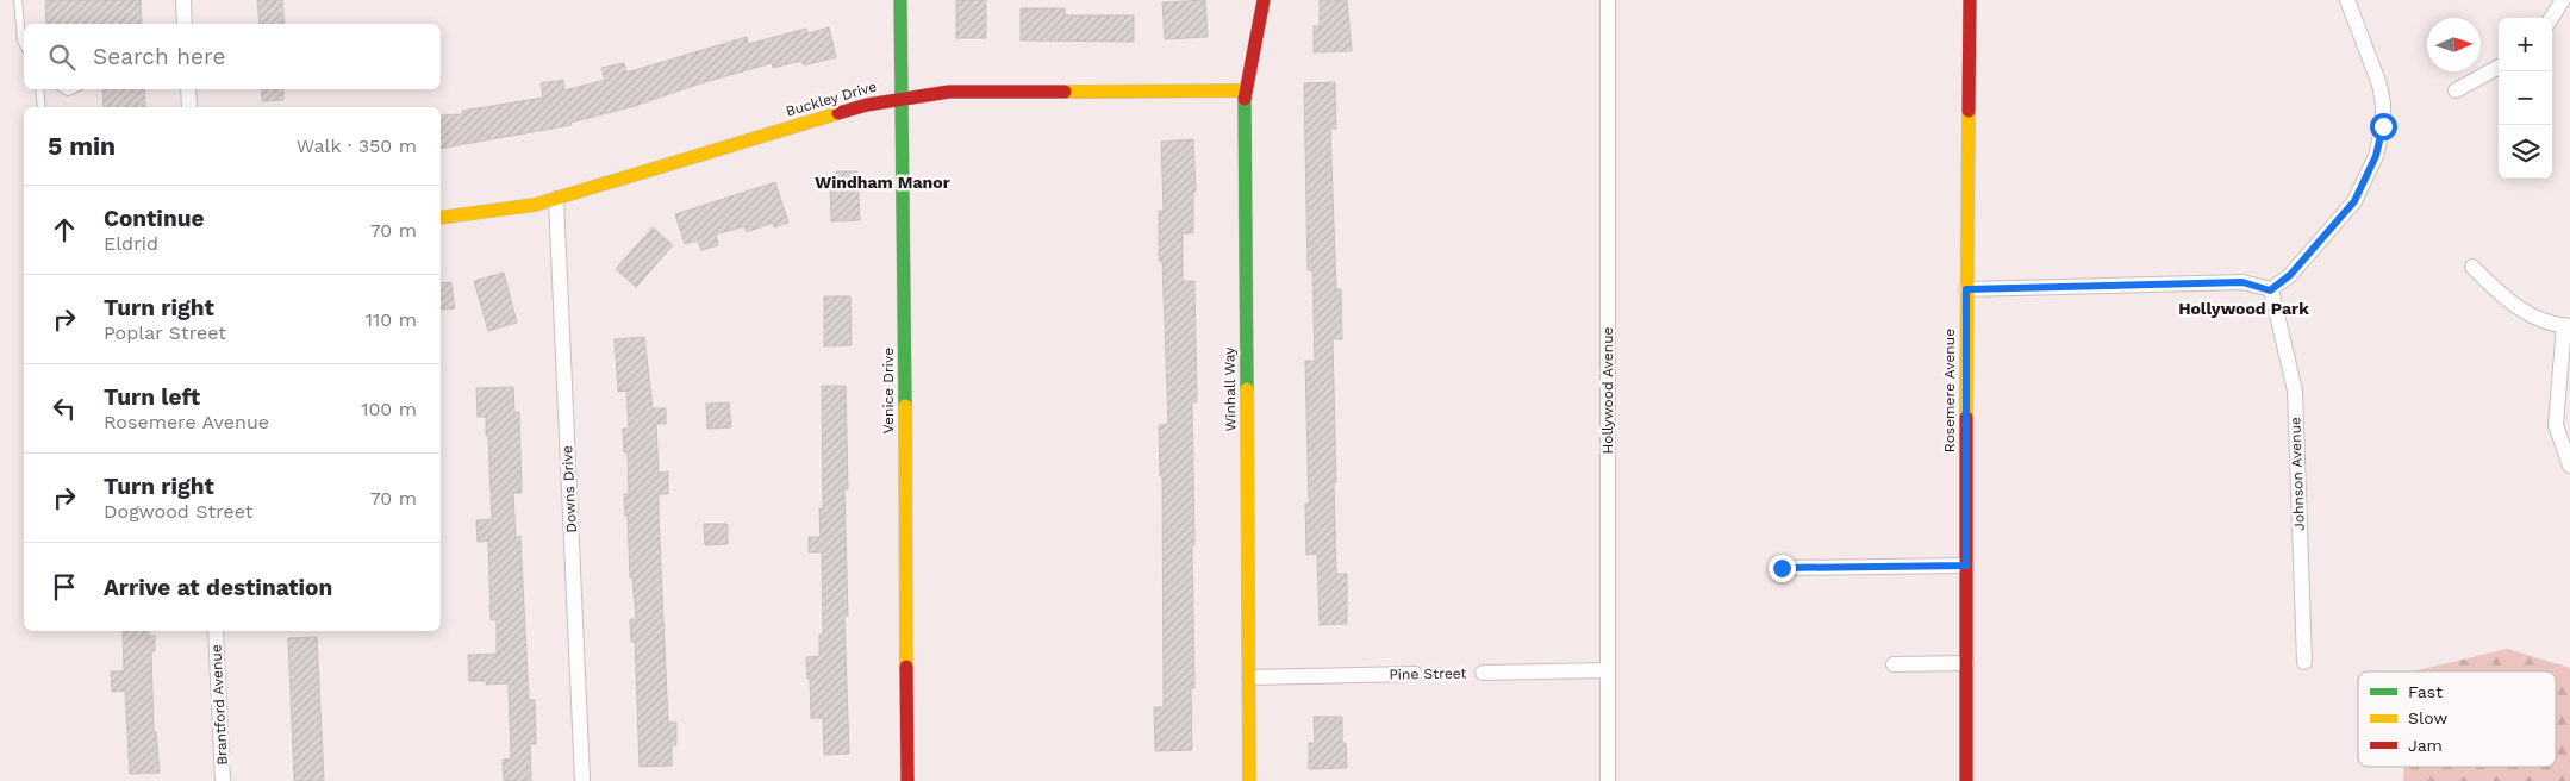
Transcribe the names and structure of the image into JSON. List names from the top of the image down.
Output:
{
  "streets": {
    "street": [
      "Buckley Drive",
      "Winhall Way",
      "Venice Drive",
      "Hollywood Avenue",
      "Rosemere Avenue",
      "Johnson Avenue",
      "Downs Drive",
      "Pine Street",
      "Brantford Avenue"
    ]
  },
  "crossings": [
    ["Buckley Drive", "Winhall Way"],
    ["Buckley Drive", "Venice Drive"],
    ["Buckley Drive", "Downs Drive"],
    ["Winhall Way", "Pine Street"],
    ["Hollywood Avenue", "Pine Street"]
  ],
  "districts": ["Windham Manor", "Hollywood Park"],
  "legend": ["Fast", "Slow", "Jam"],
  "north": "right",
  "page": {
    "map_buttons": ["+", "−"],
    "search": "Search here",
    "heading": ["5 min", "Walk · 350 m"],
    "list": [
      ["Continue", "Eldrid", "70 m"],
      ["Turn right", "Poplar Street", "110 m"],
      ["Turn left", "Rosemere Avenue", "100 m"],
      ["Turn right", "Dogwood Street", "70 m"],
      "Arrive at destination"
    ]
  }
}
